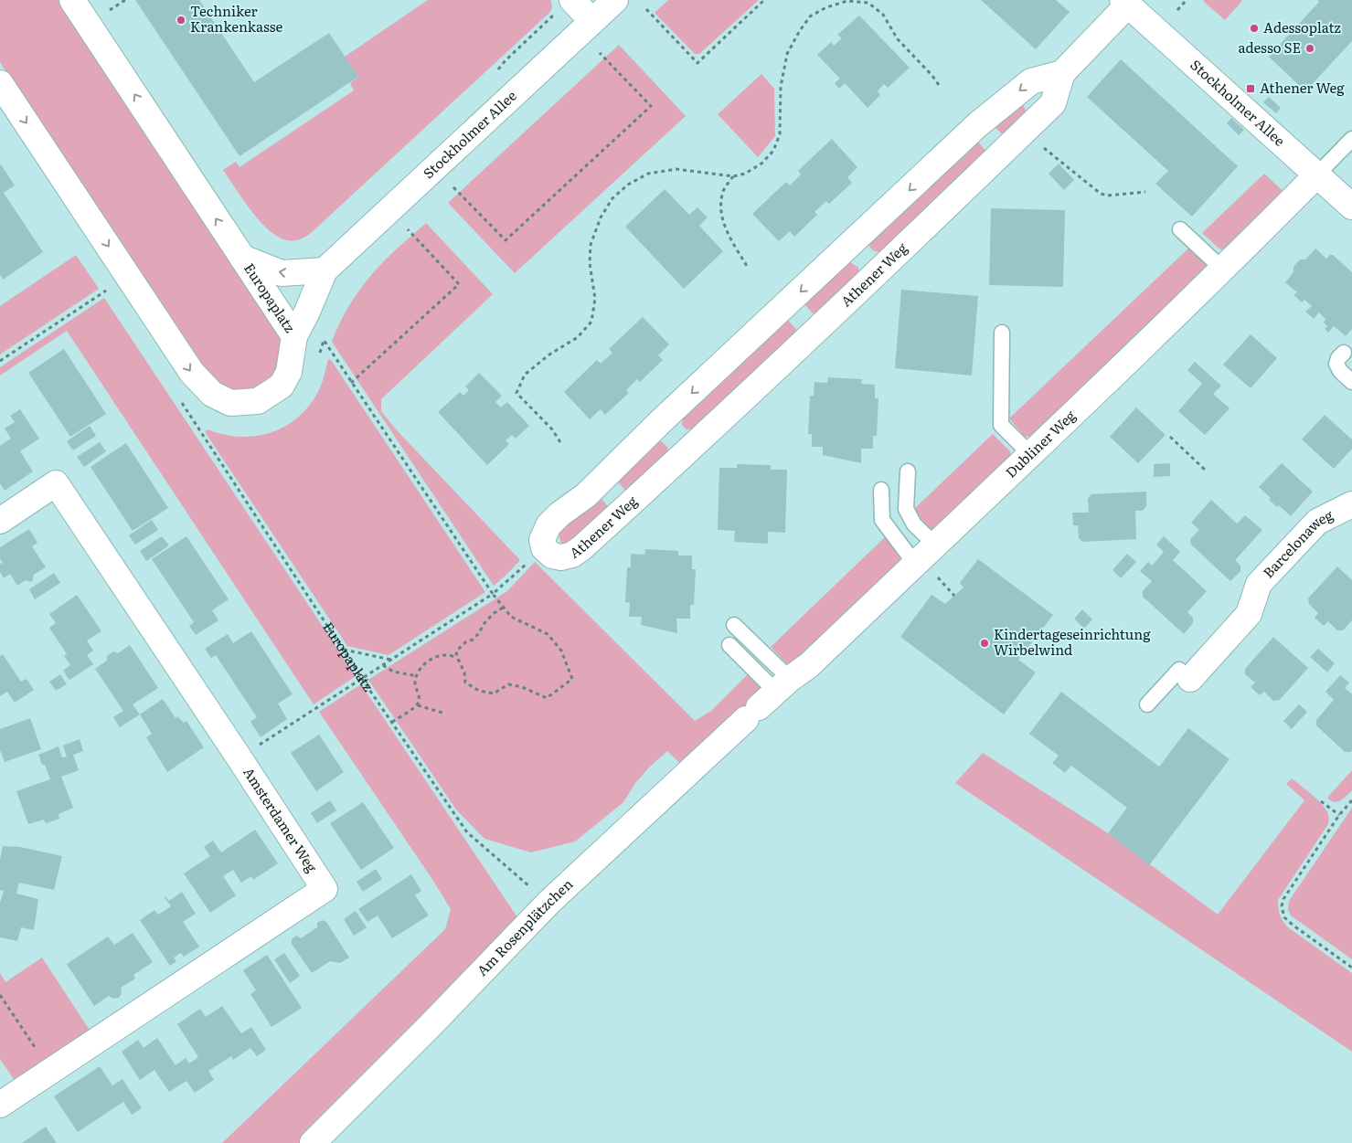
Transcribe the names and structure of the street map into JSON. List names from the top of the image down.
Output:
{
  "streets": {
    "street": [
      "Stockholmer Allee",
      "Athener Weg",
      "Europaplatz",
      "Dubliner Weg",
      "Barcelonaweg",
      "Amsterdamer Weg",
      "Am Rosenplätzchen"
    ]
  },
  "crossings": [
    ["Stockholmer Allee", "Athener Weg"],
    ["Stockholmer Allee", "Europaplatz"],
    ["Stockholmer Allee", "Dubliner Weg"],
    ["Europaplatz", "Am Rosenplätzchen"],
    ["Dubliner Weg", "Am Rosenplätzchen"]
  ],
  "places": {
    "other": [
      "Techniker Krankenkasse",
      "Adessoplatz",
      "adesso SE",
      "Kindertageseinrichtung Wirbelwind"
    ],
    "transit": ["Athener Weg"]
  }
}
